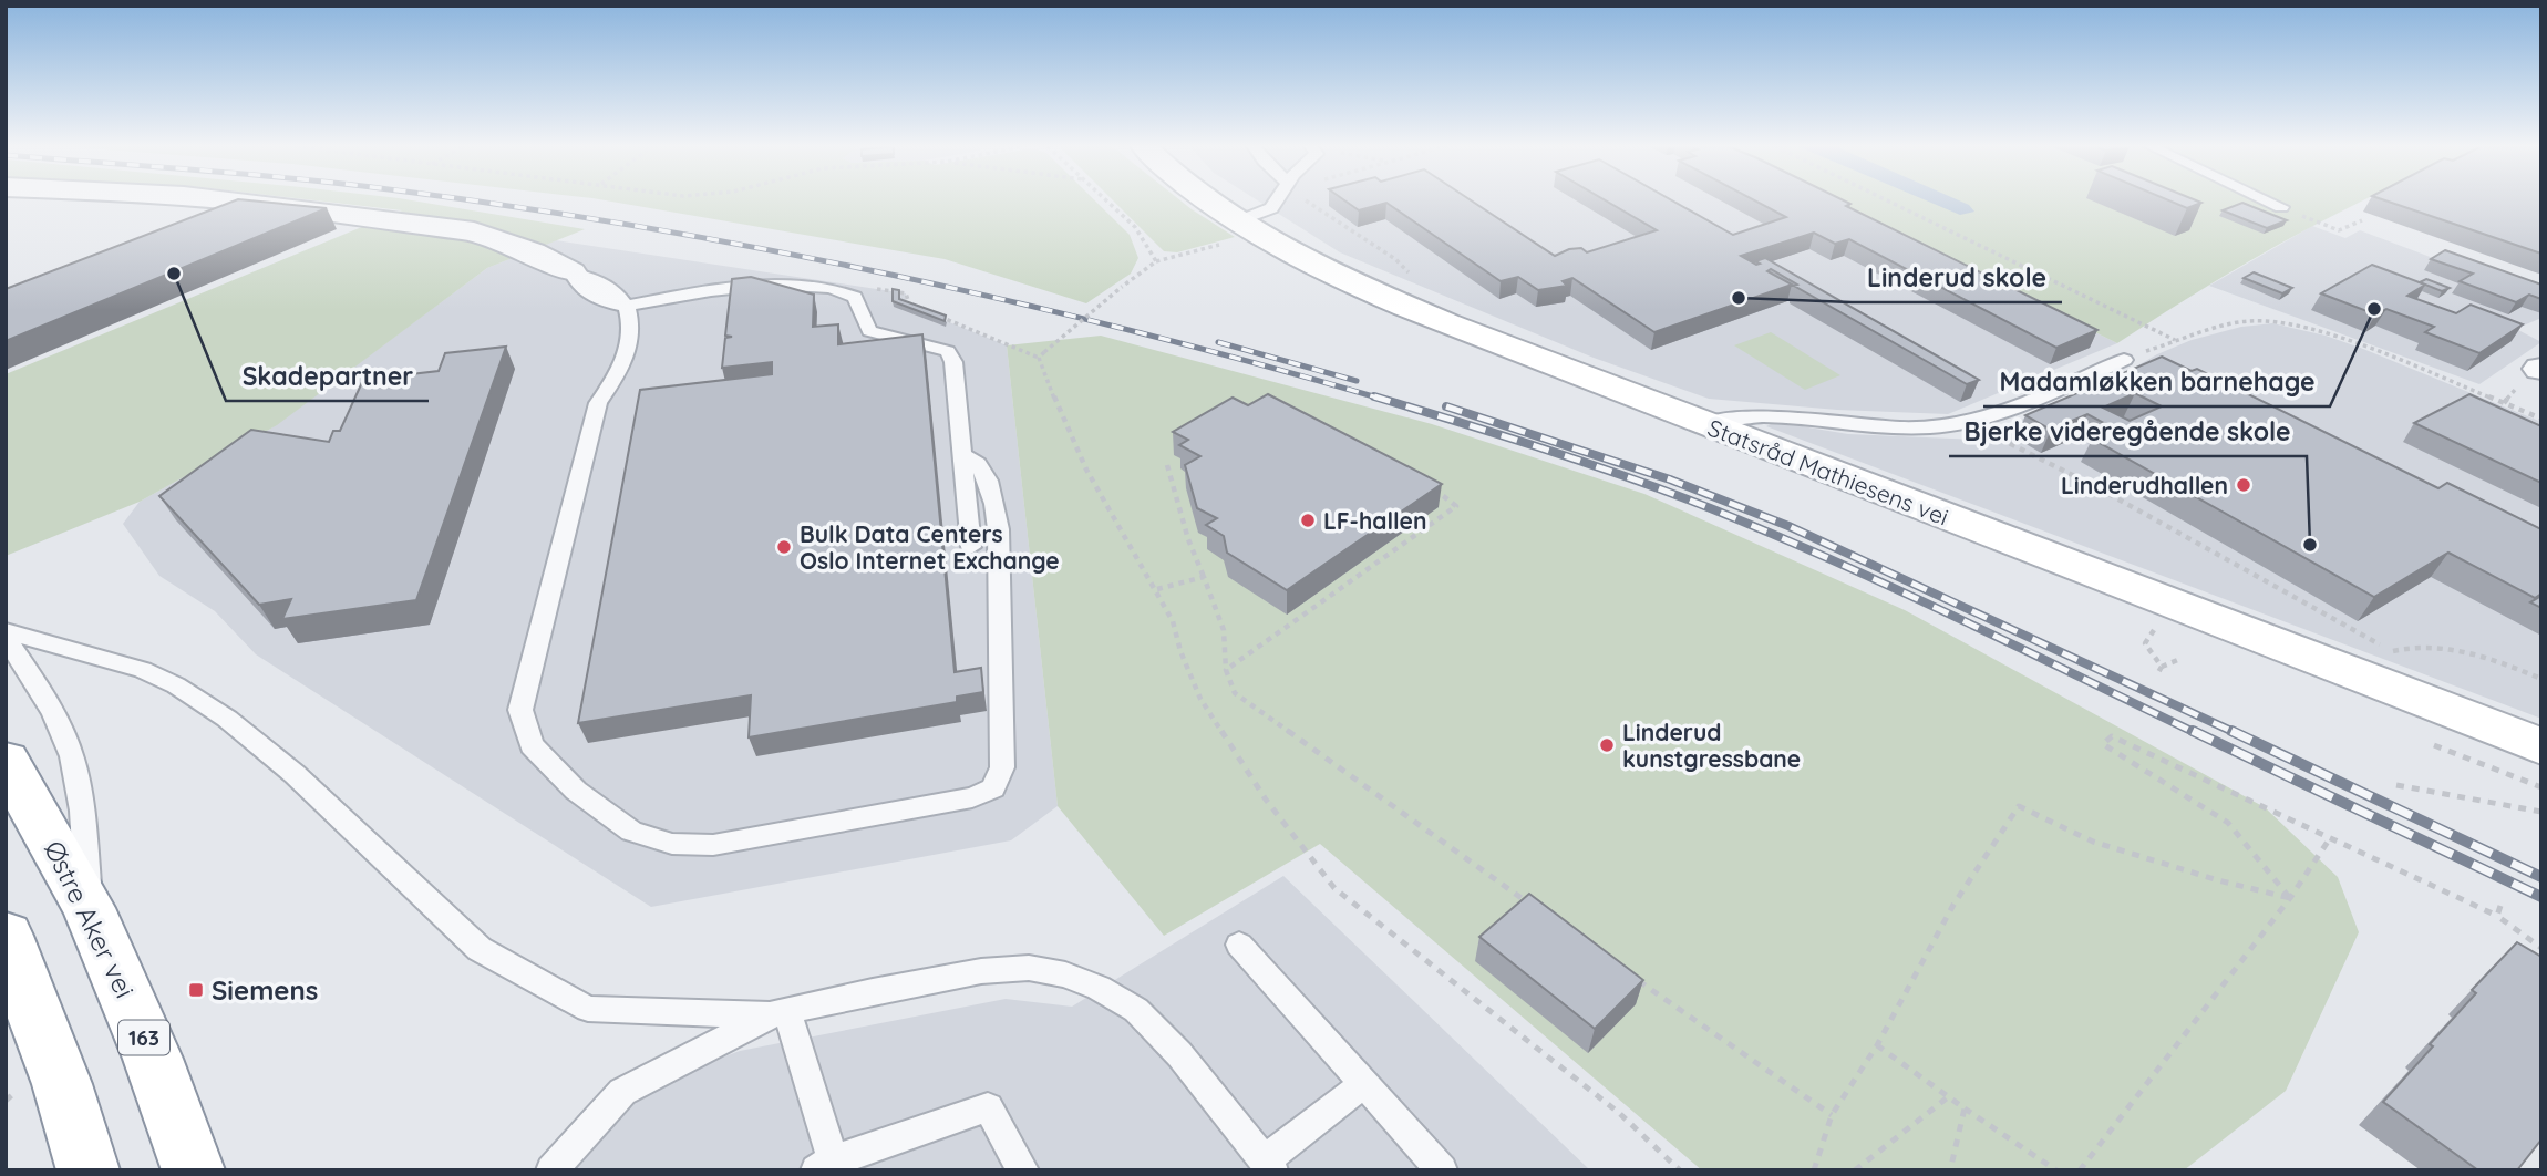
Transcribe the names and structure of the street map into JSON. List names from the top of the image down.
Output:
{
  "streets": {
    "main road": ["Statsråd Mathiesens vei", "Østre Aker vei", "163"]
  },
  "places": {
    "other": [
      "Skadepartner",
      "Linderud skole",
      "Madamløkken barnehage",
      "Linderudhallen",
      "LF-hallen",
      "Bjerke videregående skole",
      "Bulk Data Centers Oslo Internet Exchange",
      "Linderud kunstgressbane"
    ],
    "transit": ["Siemens"]
  }
}
